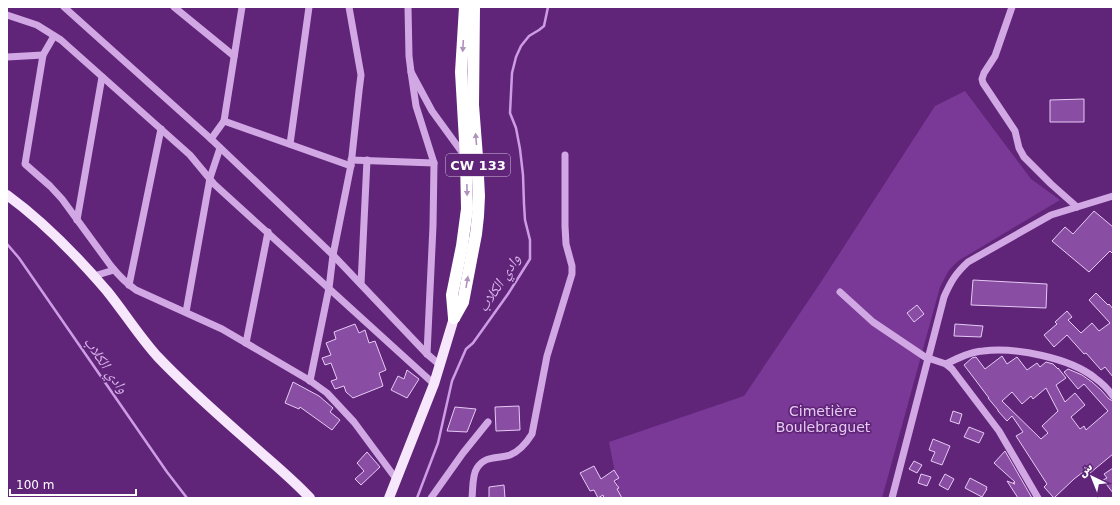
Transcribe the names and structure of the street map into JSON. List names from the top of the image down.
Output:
{
  "streets": {
    "highway": ["CW 133"]
  },
  "water": ["وادي الكلاب"],
  "parks": ["Cimetière Boulebraguet"],
  "scale_bar": "100 m",
  "north": "top left"
}
